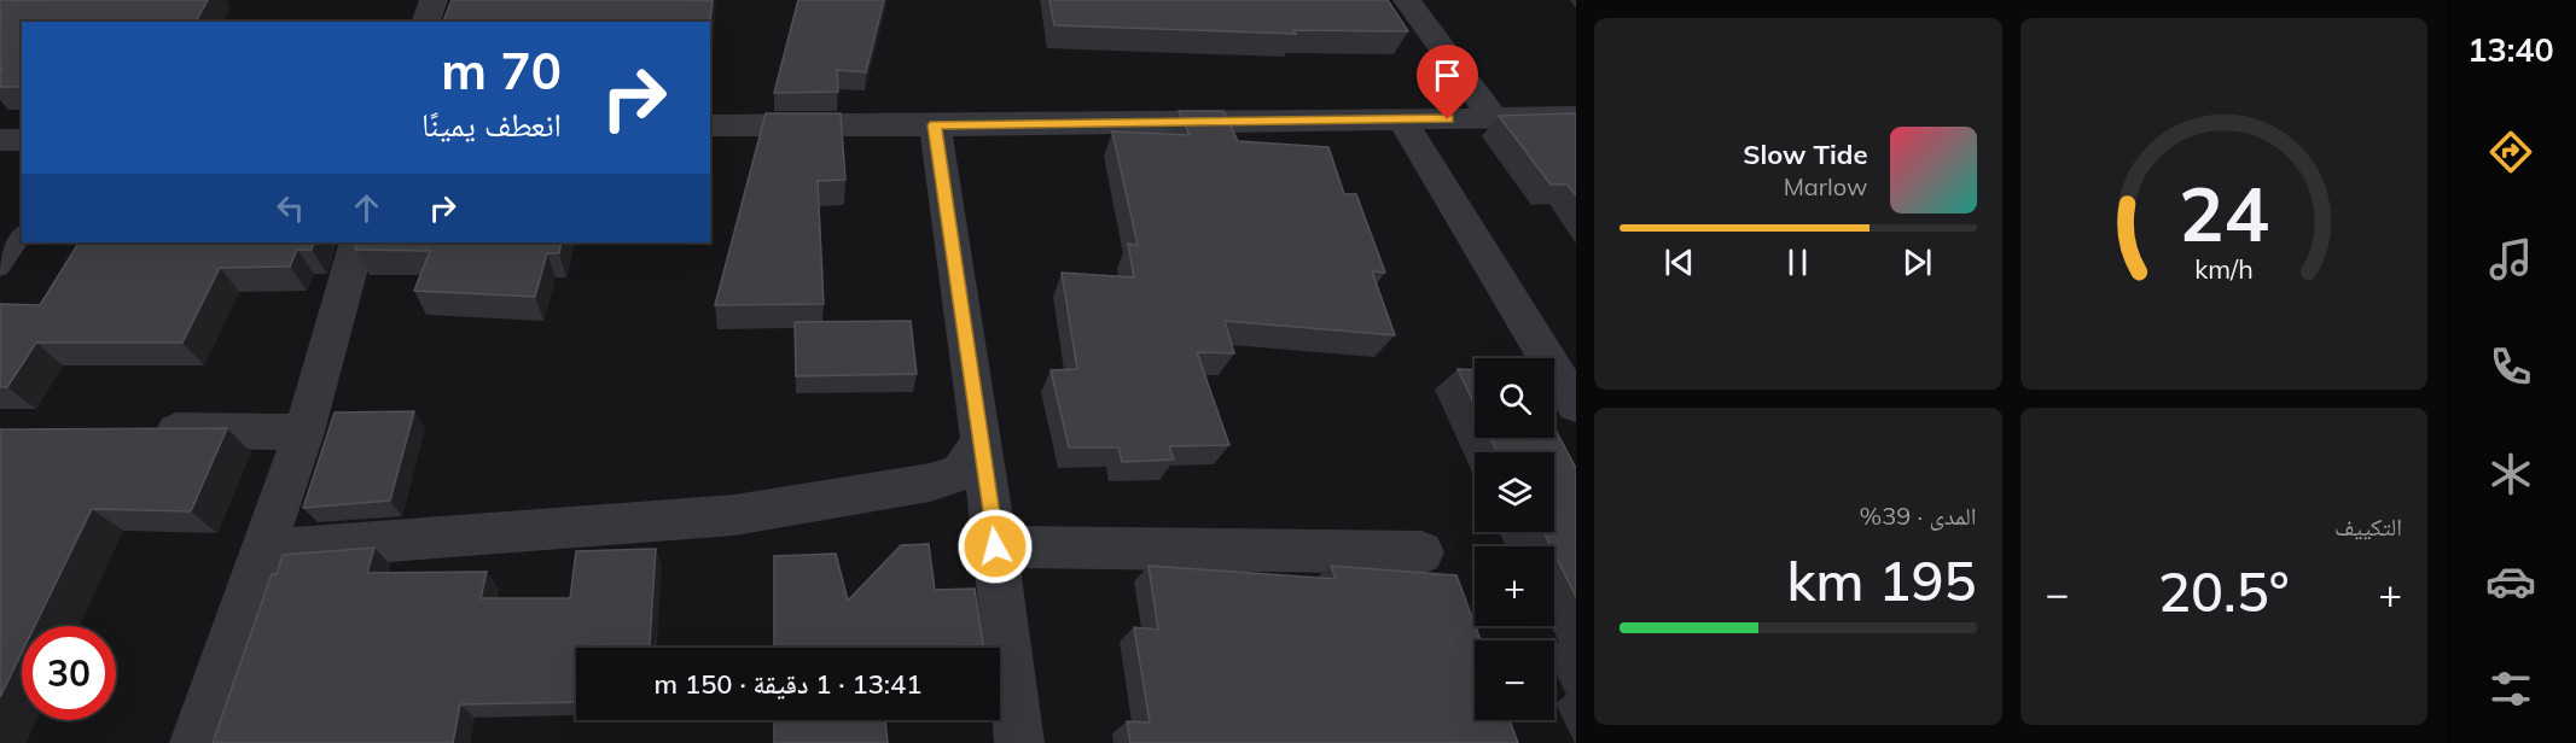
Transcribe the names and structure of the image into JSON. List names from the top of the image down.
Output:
{
  "page": {
    "tabs": "13:40",
    "turn": ["70 m", "انعطف يمينًا"],
    "song": ["Slow Tide", "Marlow"],
    "map_buttons": ["+", "−"],
    "tile": [
      "التكييف",
      ["المدى · 39%", "195 km"]
    ],
    "heat": ["−", "20.5°", "+"],
    "limit": "30",
    "trip": "13:41 · 1 دقيقة · 150 m",
    "gauge": ["24", "km/h"]
  }
}
